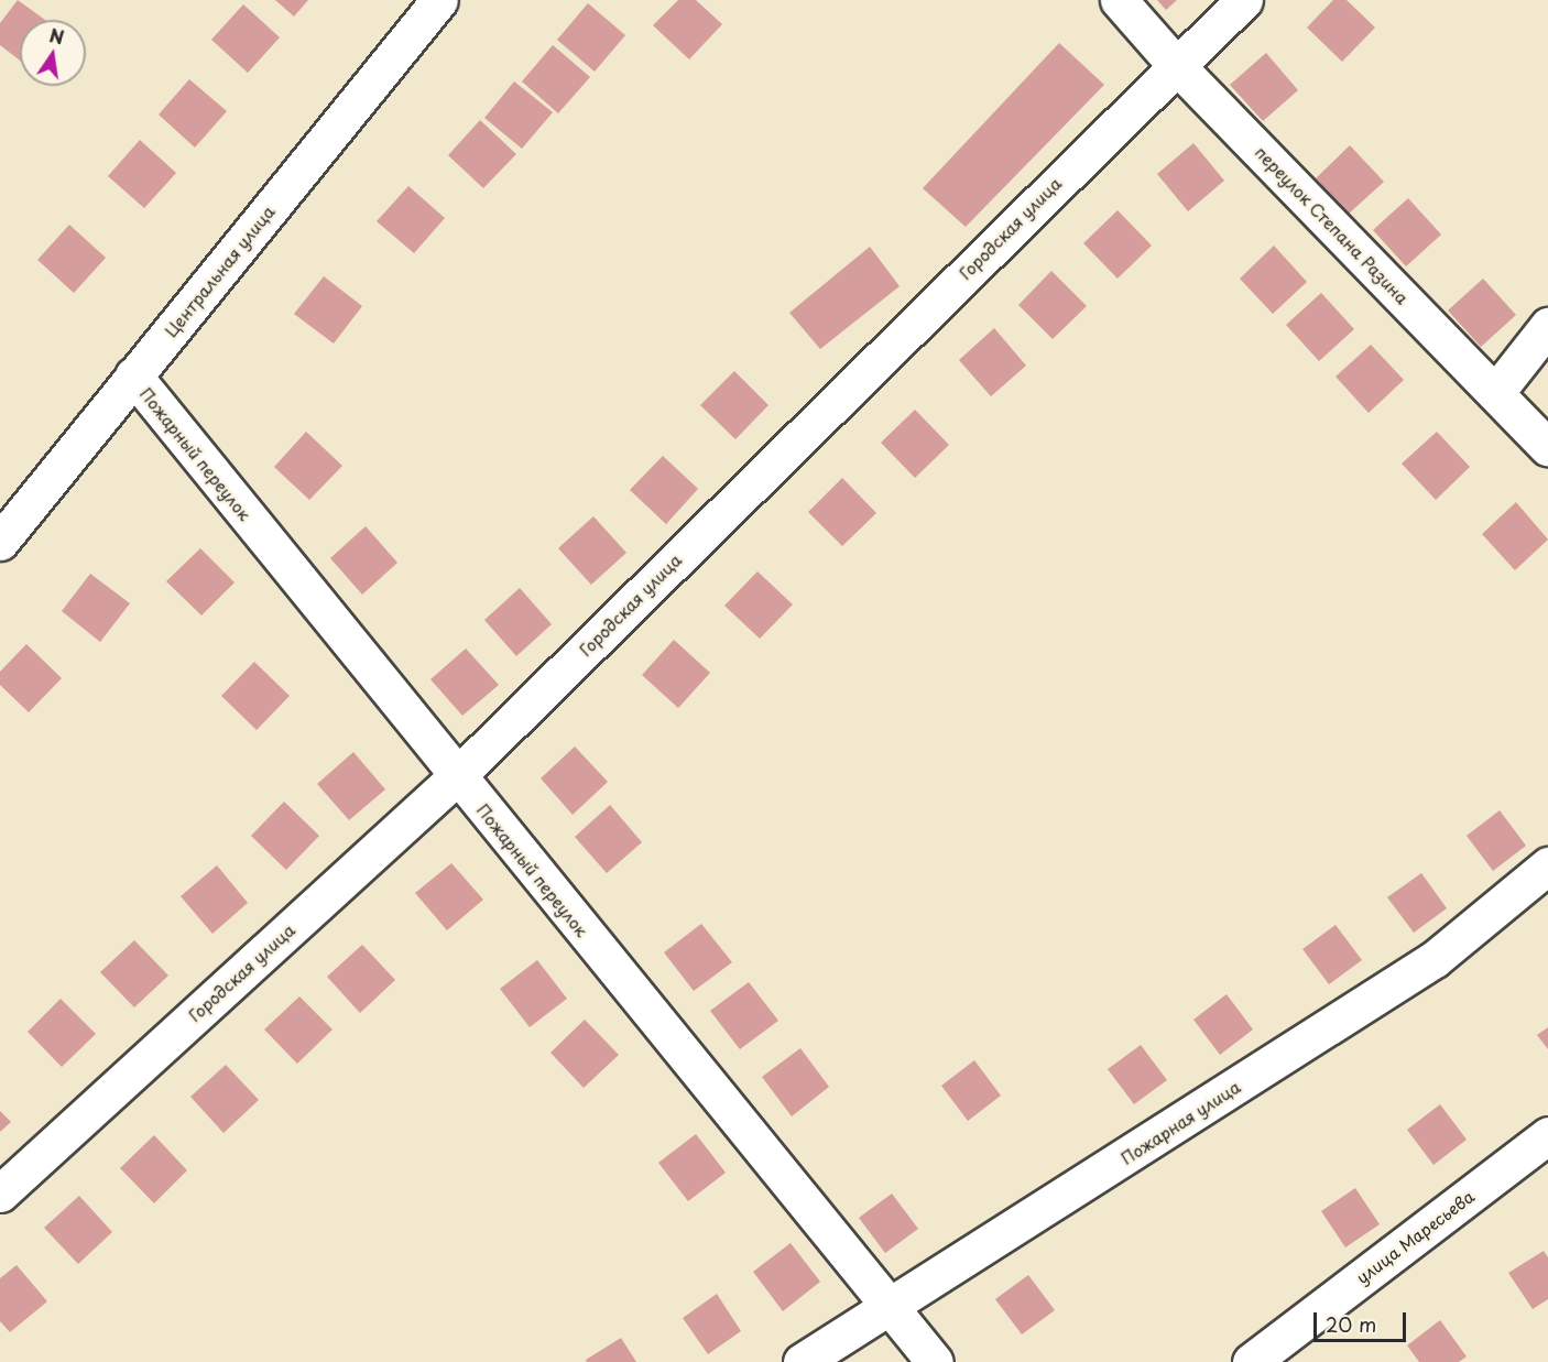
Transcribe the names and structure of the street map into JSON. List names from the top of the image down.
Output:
{
  "streets": {
    "street": [
      "переулок Степана Разина",
      "Городская улица",
      "Центральная улица",
      "Пожарный переулок",
      "Пожарная улица",
      "улица Маресьева"
    ]
  },
  "crossings": [
    ["переулок Степана Разина", "Городская улица"],
    ["Городская улица", "Пожарный переулок"],
    ["Центральная улица", "Пожарный переулок"],
    ["Пожарный переулок", "Пожарная улица"]
  ],
  "scale_bar": "20 m",
  "north": "top"
}
